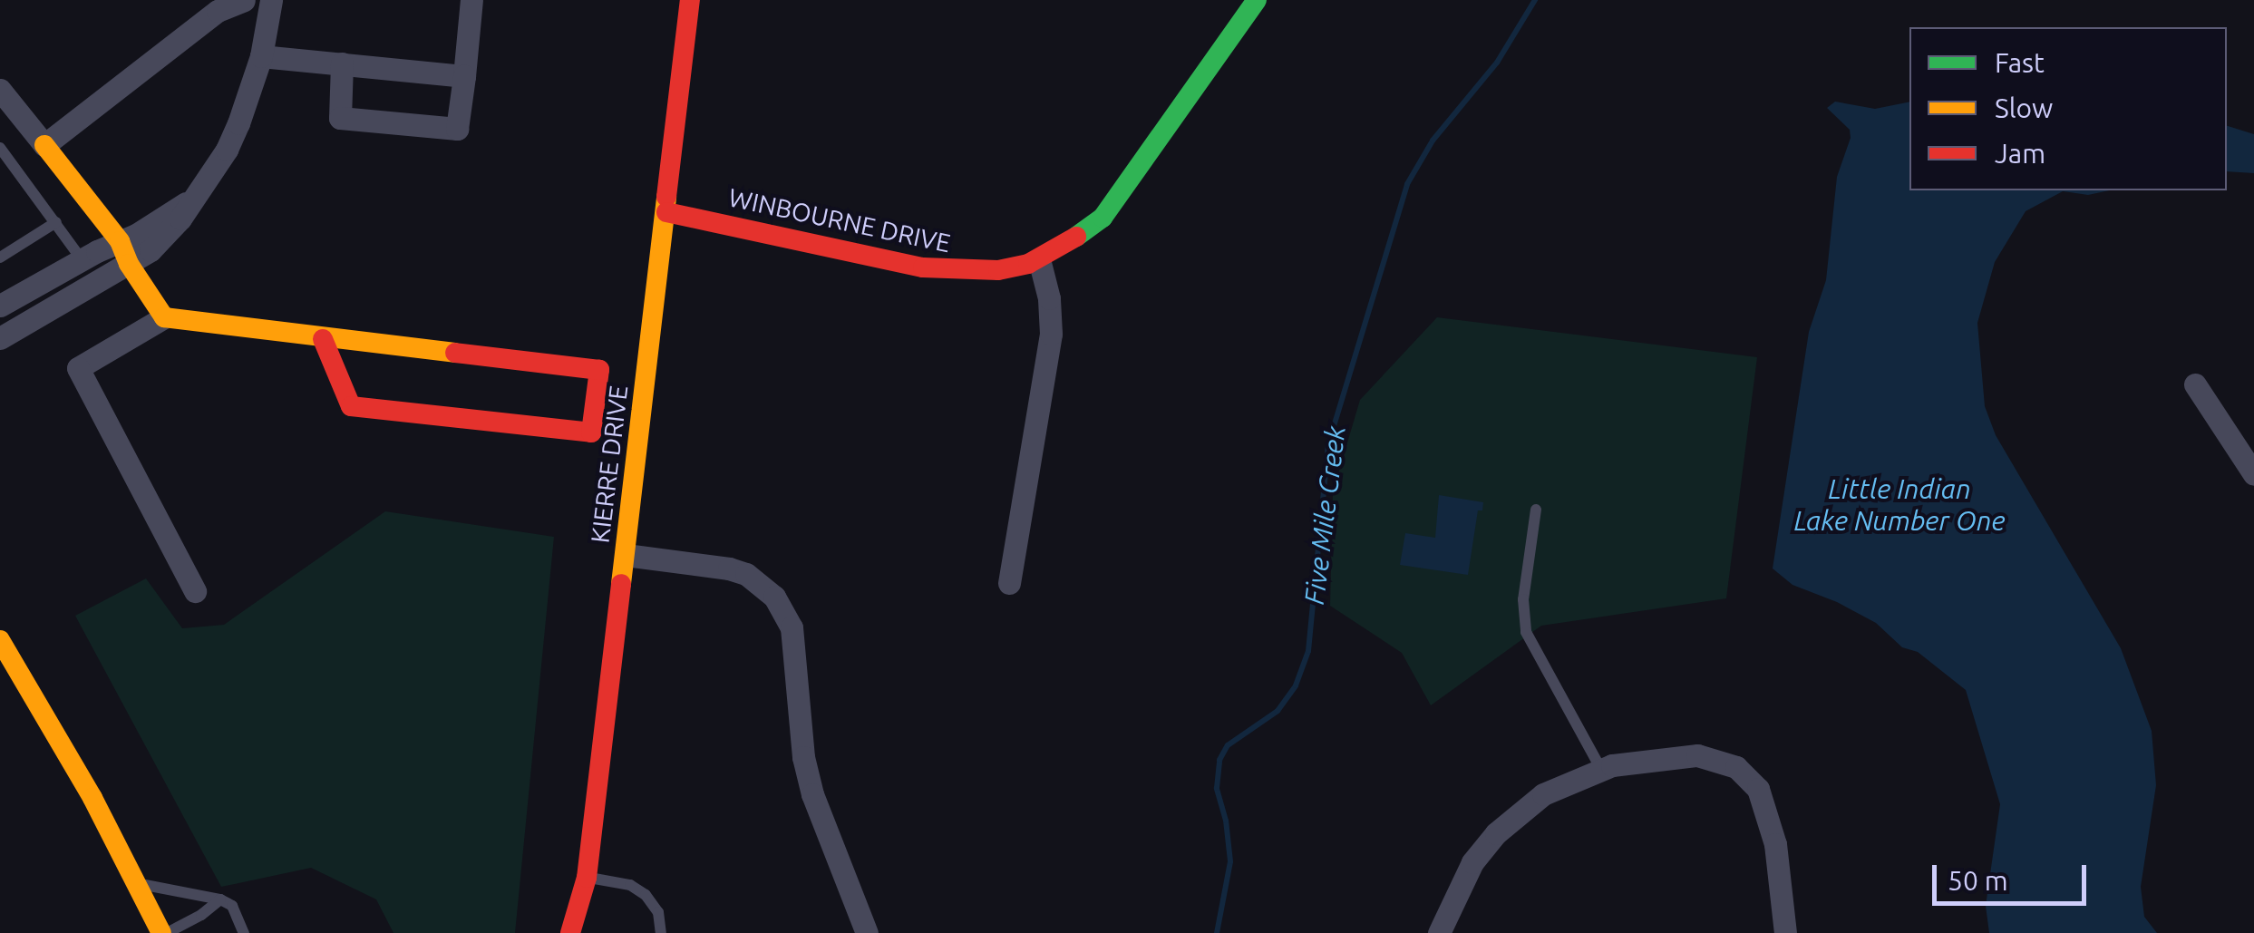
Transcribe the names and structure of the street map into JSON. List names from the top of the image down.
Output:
{
  "streets": {
    "street": ["WINBOURNE DRIVE", "KIERRE DRIVE"]
  },
  "crossings": [
    ["WINBOURNE DRIVE", "KIERRE DRIVE"]
  ],
  "water": ["Little Indian Lake Number One", "Five Mile Creek"],
  "legend": ["Fast", "Slow", "Jam"],
  "scale_bar": "50 m"
}
